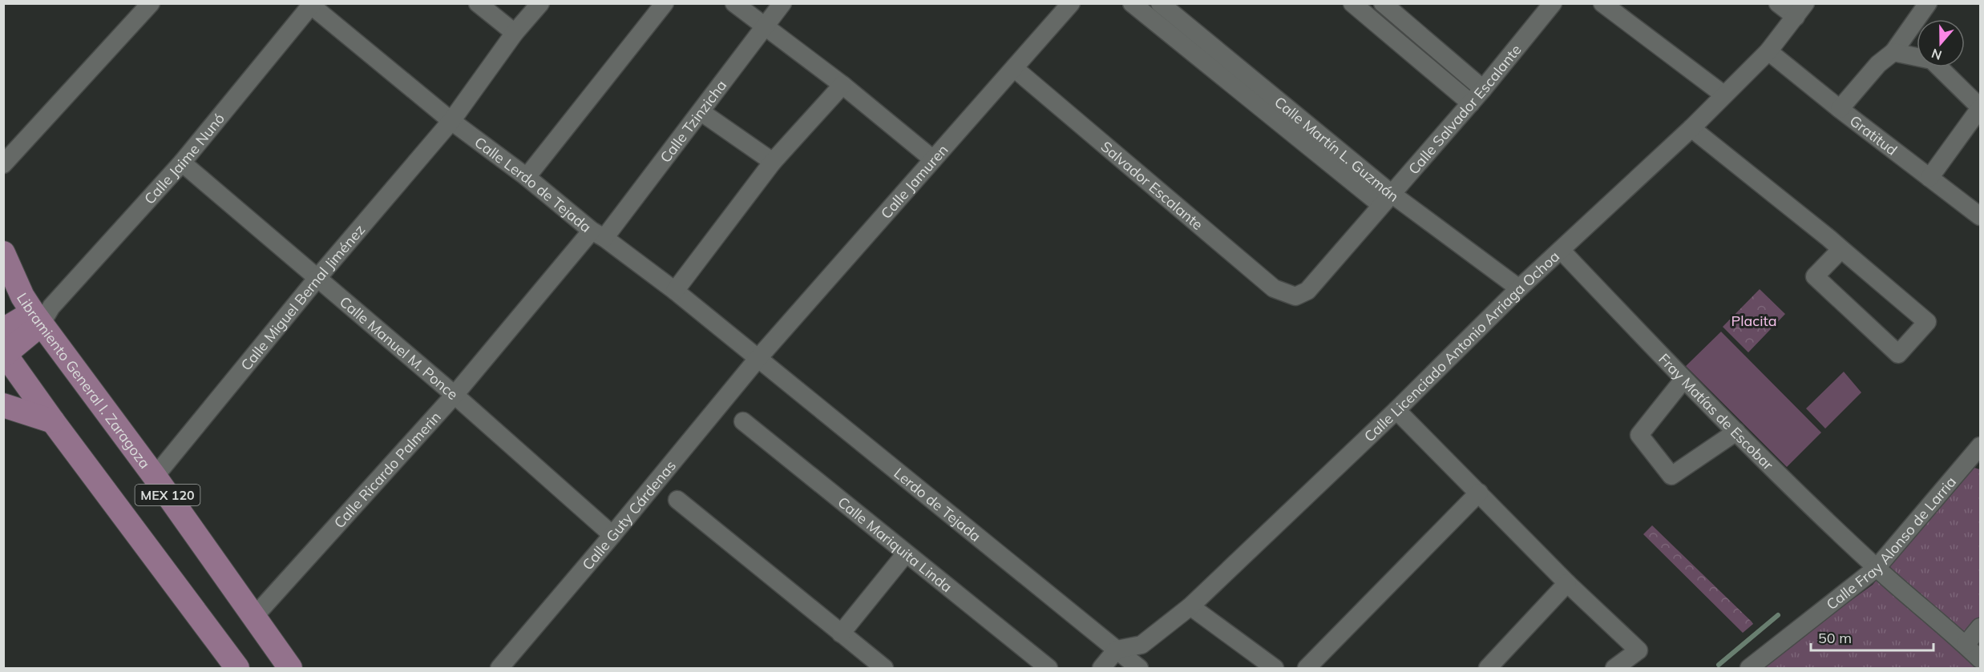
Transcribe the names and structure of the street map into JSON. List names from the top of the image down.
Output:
{
  "streets": {
    "main road": ["Libramiento General I. Zaragoza", "MEX 120"],
    "street": [
      "Calle Salvador Escalante",
      "Calle Tzinzicha",
      "Gratitud",
      "Calle Martín L. Guzmán",
      "Calle Jaime Nunó",
      "Calle Jamuren",
      "Calle Lerdo de Tejada",
      "Salvador Escalante",
      "Calle Miguel Bernal Jiménez",
      "Calle Licenciado Antonio Arriaga Ochoa",
      "Calle Manuel M. Ponce",
      "Fray Matías de Escobar",
      "Calle Ricardo Palmerin",
      "Lerdo de Tejada",
      "Calle Guty Cárdenas",
      "Calle Fray Alonso de Larria",
      "Calle Mariquita Linda"
    ]
  },
  "crossings": [
    ["Calle Salvador Escalante", "Calle Martín L. Guzmán"],
    ["Calle Salvador Escalante", "Salvador Escalante"],
    ["Calle Tzinzicha", "Calle Lerdo de Tejada"],
    ["Calle Tzinzicha", "Calle Ricardo Palmerin"],
    ["Gratitud", "Calle Licenciado Antonio Arriaga Ochoa"],
    ["Calle Martín L. Guzmán", "Calle Licenciado Antonio Arriaga Ochoa"],
    ["Calle Jaime Nunó", "Calle Lerdo de Tejada"],
    ["Calle Jaime Nunó", "Calle Manuel M. Ponce"],
    ["Calle Jaime Nunó", "Libramiento General I. Zaragoza"],
    ["Calle Jamuren", "Calle Lerdo de Tejada"],
    ["Calle Jamuren", "Salvador Escalante"],
    ["Calle Jamuren", "Lerdo de Tejada"],
    ["Calle Jamuren", "Calle Guty Cárdenas"],
    ["Calle Lerdo de Tejada", "Calle Miguel Bernal Jiménez"],
    ["Calle Lerdo de Tejada", "Calle Ricardo Palmerin"],
    ["Calle Lerdo de Tejada", "Lerdo de Tejada"],
    ["Calle Lerdo de Tejada", "Calle Guty Cárdenas"],
    ["Calle Miguel Bernal Jiménez", "Calle Manuel M. Ponce"],
    ["Calle Miguel Bernal Jiménez", "Libramiento General I. Zaragoza"],
    ["Calle Licenciado Antonio Arriaga Ochoa", "Fray Matías de Escobar"],
    ["Calle Licenciado Antonio Arriaga Ochoa", "Lerdo de Tejada"],
    ["Calle Manuel M. Ponce", "Calle Ricardo Palmerin"],
    ["Calle Manuel M. Ponce", "Calle Guty Cárdenas"],
    ["Libramiento General I. Zaragoza", "Calle Ricardo Palmerin"],
    ["Fray Matías de Escobar", "Calle Fray Alonso de Larria"],
    ["Lerdo de Tejada", "Calle Guty Cárdenas"]
  ],
  "parks": ["Placita"],
  "scale_bar": "50 m",
  "north": "bottom"
}
